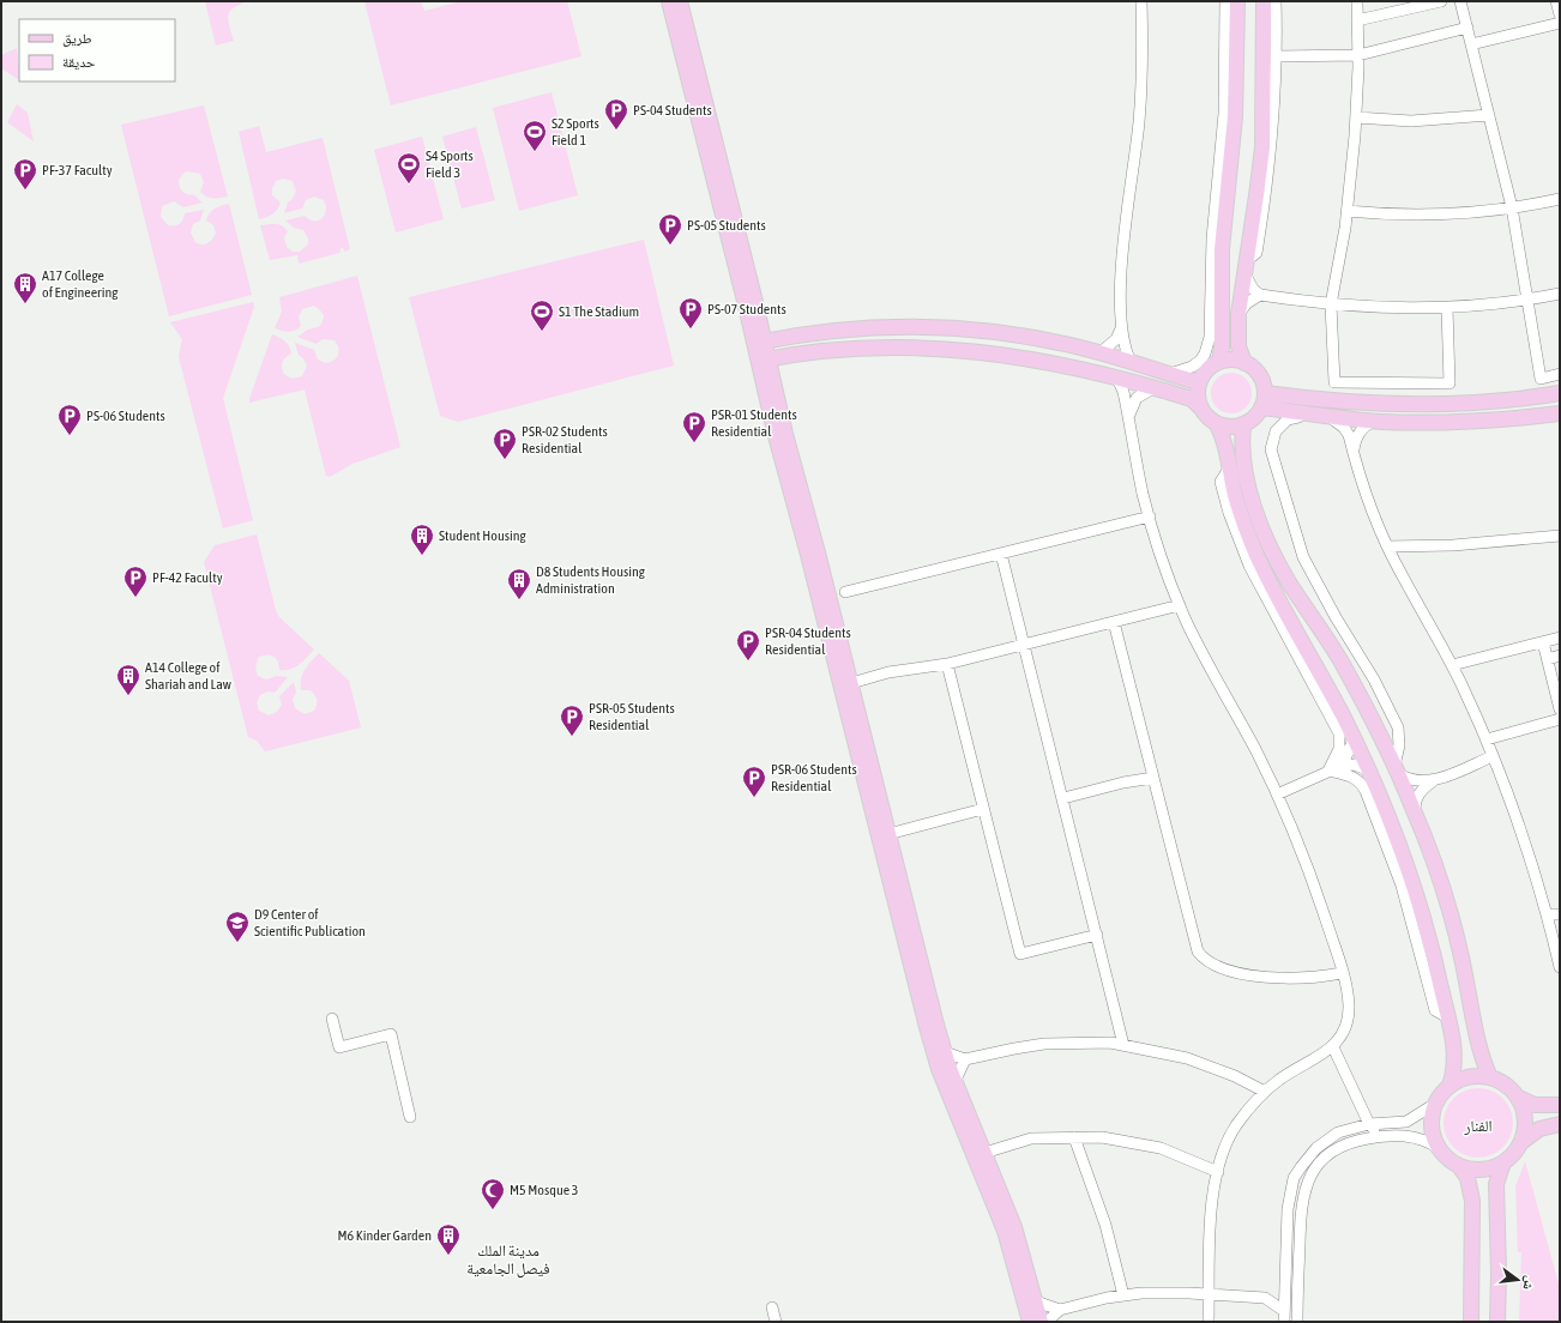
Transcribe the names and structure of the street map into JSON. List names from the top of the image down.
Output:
{
  "districts": ["الفنار", "مدينة الملك فيصل الجامعية"],
  "places": {
    "parking": [
      "PS-04 Students",
      "PF-37 Faculty",
      "PS-05 Students",
      "PS-07 Students",
      "PS-06 Students",
      "PSR-01 Students Residential",
      "PSR-02 Students Residential",
      "PF-42 Faculty",
      "PSR-04 Students Residential",
      "PSR-05 Students Residential",
      "PSR-06 Students Residential"
    ],
    "sports": ["S2 Sports Field 1", "S4 Sports Field 3", "S1 The Stadium"],
    "building": [
      "A17 College of Engineering",
      "Student Housing",
      "D8 Students Housing Administration",
      "A14 College of Shariah and Law",
      "M6 Kinder Garden"
    ],
    "school or university": ["D9 Center of Scientific Publication"],
    "mosque": ["M5 Mosque 3"]
  },
  "legend": ["طريق", "حديقة"],
  "north": "right"
}
